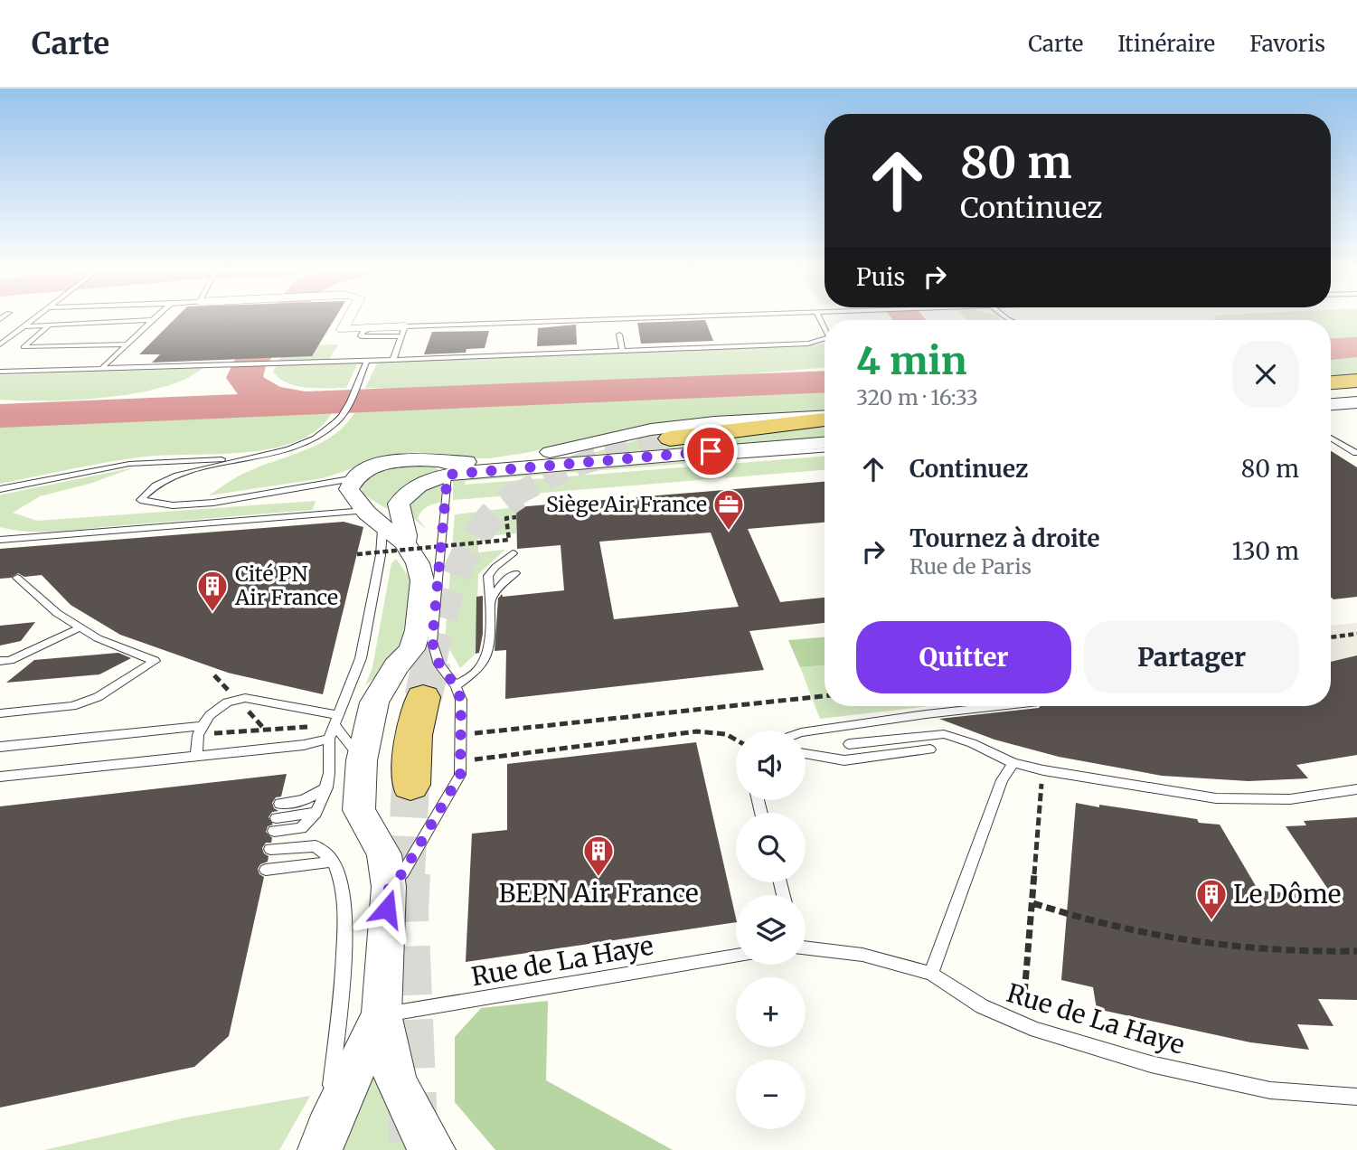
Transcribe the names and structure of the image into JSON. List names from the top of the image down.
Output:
{
  "streets": {
    "lane": ["Rue de La Haye"]
  },
  "places": {
    "office": ["Siège Air France"],
    "building": ["Cité PN Air France", "BEPN Air France", "Le Dôme"]
  },
  "page": {
    "header": "Carte",
    "nav": ["Carte", "Itinéraire", "Favoris"],
    "turn": ["80 m", "Continuez"],
    "then": "Puis",
    "heading": ["4 min", "320 m · 16:33"],
    "list": [
      {
        "name": "Continuez",
        "value": "80 m"
      },
      {
        "name": "Tournez à droite",
        "note": "Rue de Paris",
        "value": "130 m"
      }
    ],
    "buttons": ["Quitter", "Partager"],
    "map_buttons": ["+", "−"]
  }
}
